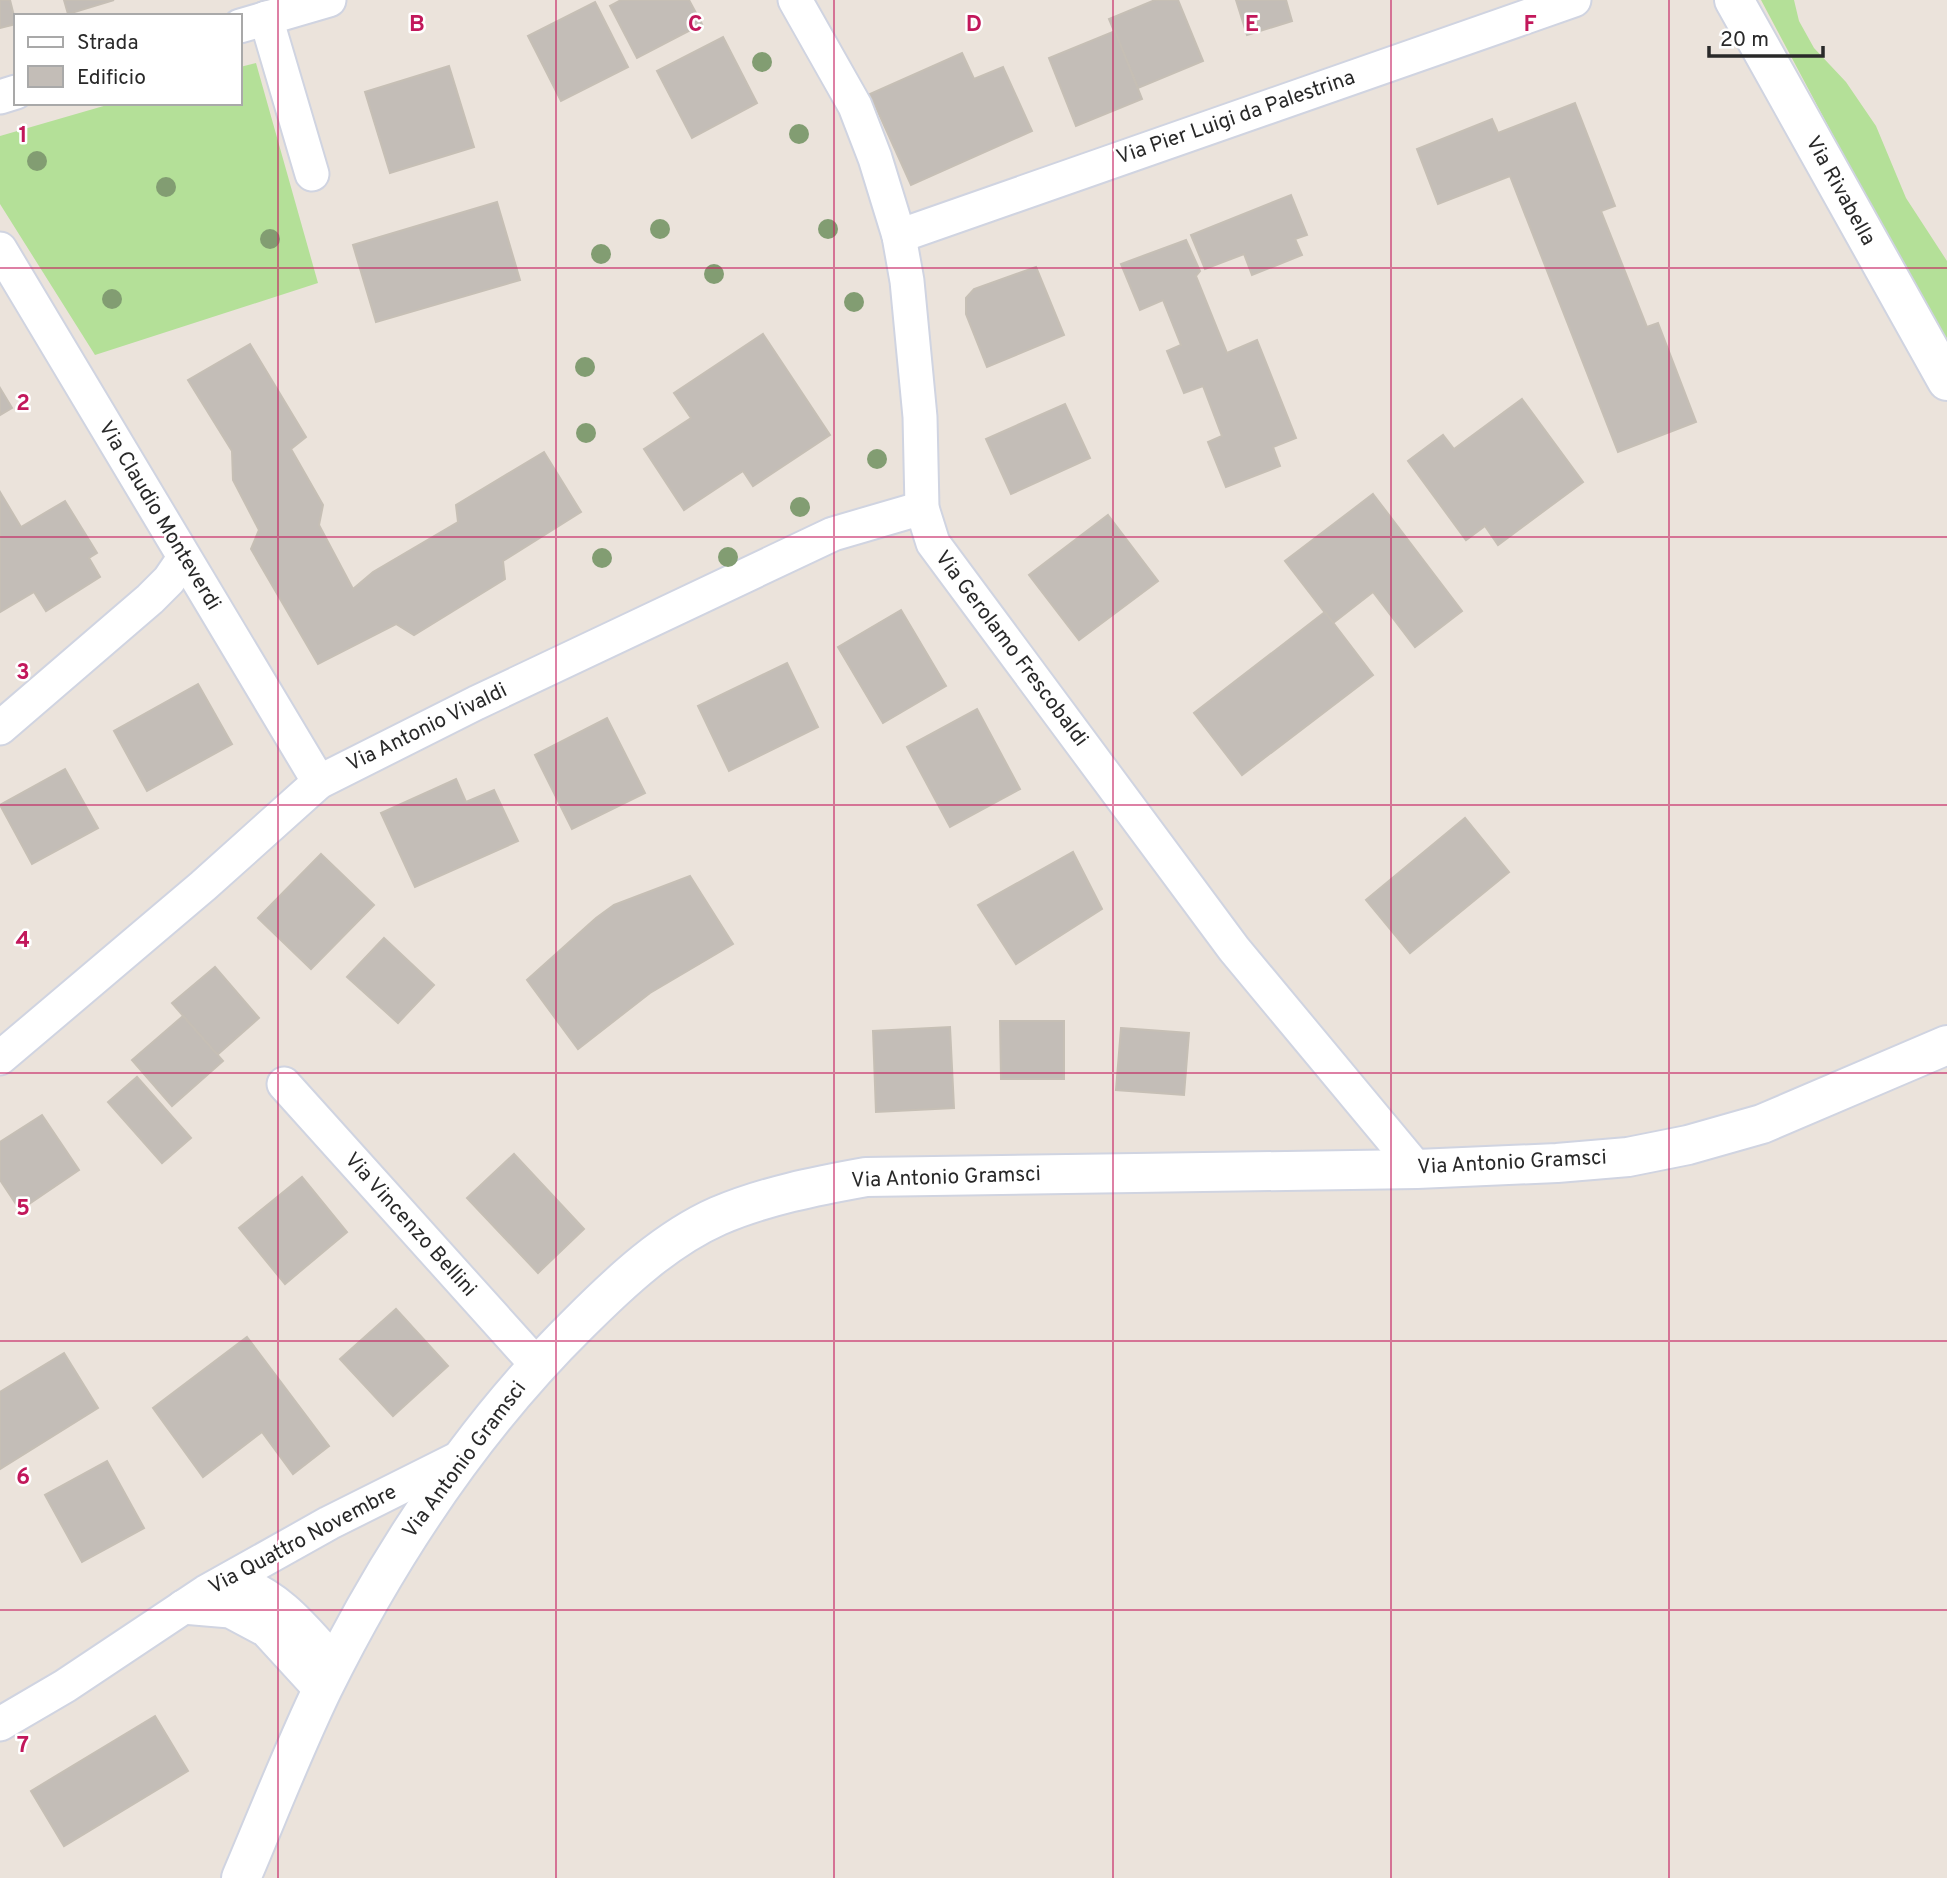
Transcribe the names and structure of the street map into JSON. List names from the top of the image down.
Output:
{
  "streets": {
    "street": [
      "Via Pier Luigi da Palestrina",
      "Via Rivabella",
      "Via Claudio Monteverdi",
      "Via Gerolamo Frescobaldi",
      "Via Antonio Vivaldi",
      "Via Antonio Gramsci",
      "Via Vincenzo Bellini",
      "Via Quattro Novembre"
    ]
  },
  "crossings": [
    ["Via Pier Luigi da Palestrina", "Via Gerolamo Frescobaldi"],
    ["Via Claudio Monteverdi", "Via Antonio Vivaldi"],
    ["Via Gerolamo Frescobaldi", "Via Antonio Vivaldi"],
    ["Via Gerolamo Frescobaldi", "Via Antonio Gramsci"],
    ["Via Antonio Gramsci", "Via Vincenzo Bellini"],
    ["Via Antonio Gramsci", "Via Quattro Novembre"]
  ],
  "legend": ["Strada", "Edificio"],
  "scale_bar": "20 m",
  "grid": {
    "columns": [
      "B",
      "C",
      "D",
      "E",
      "F"
    ],
    "rows": [
      "1",
      "2",
      "3",
      "4",
      "5",
      "6",
      "7"
    ]
  }
}
